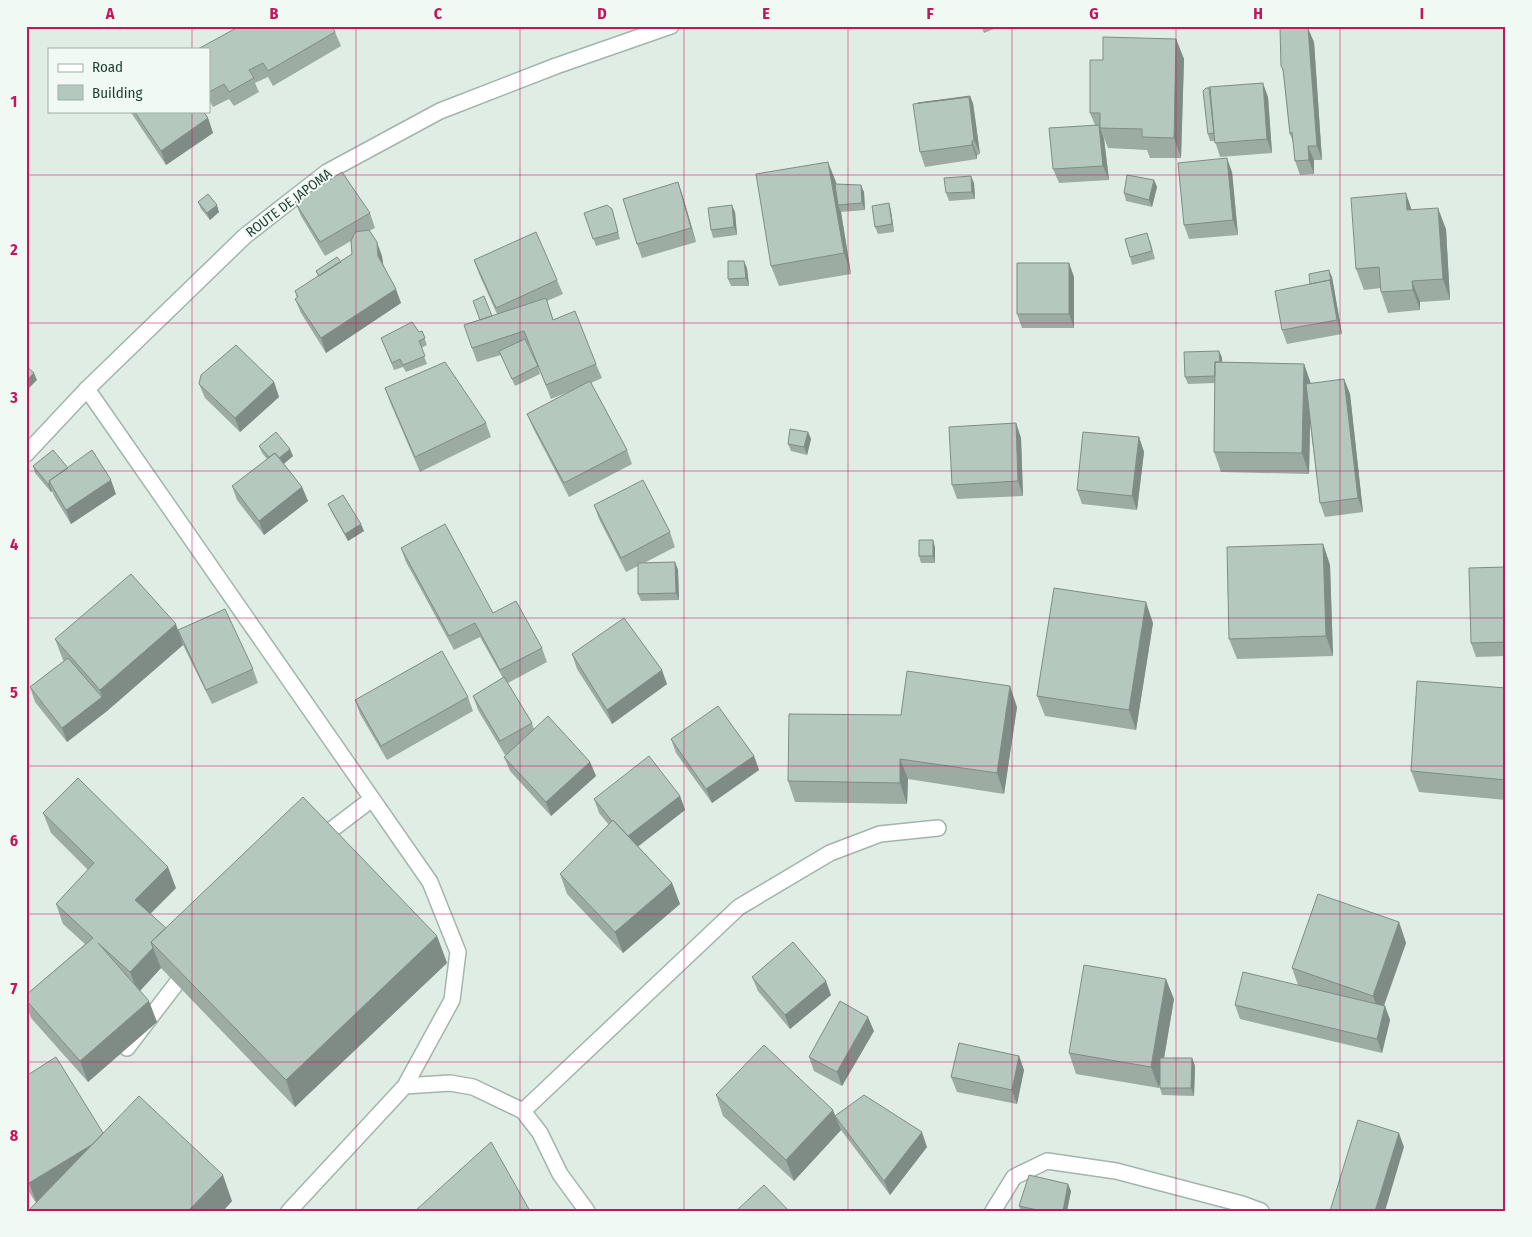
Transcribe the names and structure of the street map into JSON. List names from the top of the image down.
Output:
{
  "streets": {
    "street": ["ROUTE DE JAPOMA"]
  },
  "legend": ["Road", "Building"],
  "grid": {
    "columns": [
      "A",
      "B",
      "C",
      "D",
      "E",
      "F",
      "G",
      "H",
      "I"
    ],
    "rows": [
      "1",
      "2",
      "3",
      "4",
      "5",
      "6",
      "7",
      "8"
    ]
  }
}
